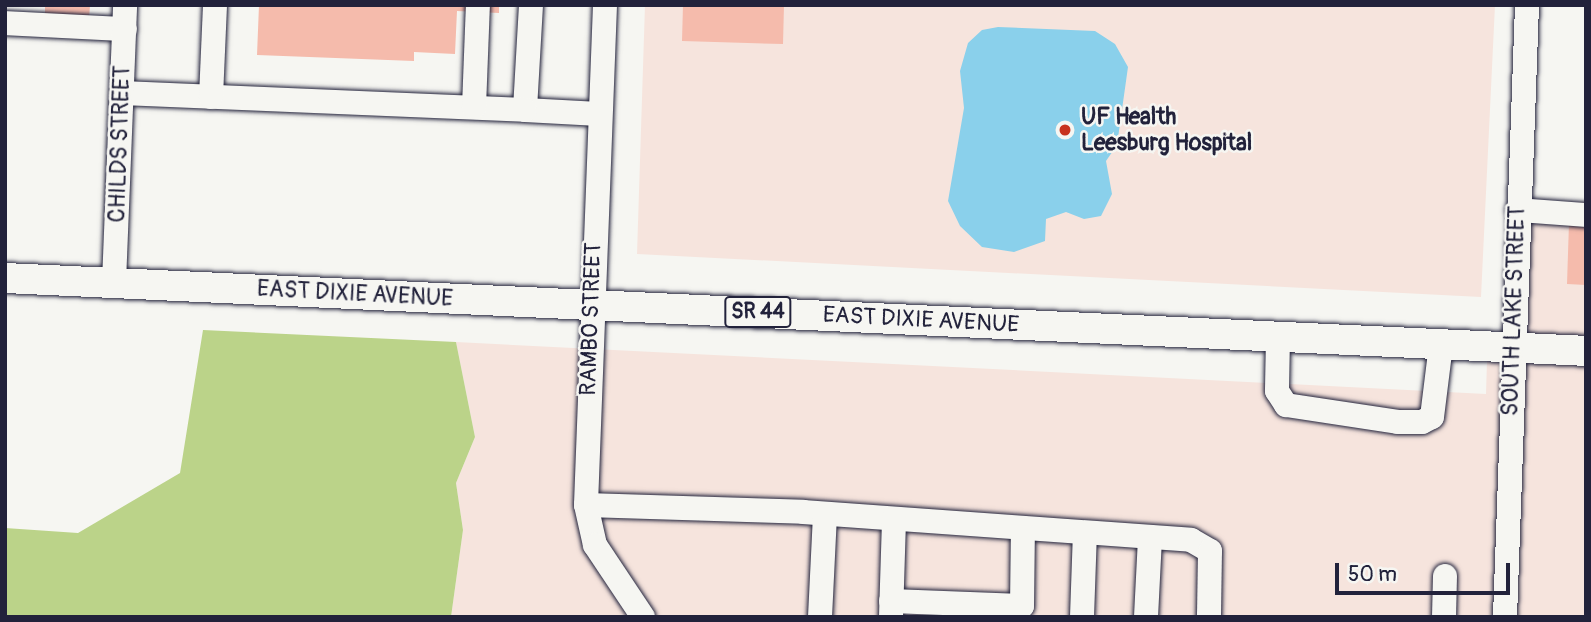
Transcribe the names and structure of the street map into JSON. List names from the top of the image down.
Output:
{
  "streets": {
    "main road": ["EAST DIXIE AVENUE", "SR 44"],
    "street": ["CHILDS STREET", "SOUTH LAKE STREET", "RAMBO STREET"]
  },
  "crossings": [
    ["CHILDS STREET", "EAST DIXIE AVENUE"],
    ["EAST DIXIE AVENUE", "SOUTH LAKE STREET"],
    ["EAST DIXIE AVENUE", "RAMBO STREET"]
  ],
  "places": ["UF Health Leesburg Hospital"],
  "scale_bar": "50 m"
}
